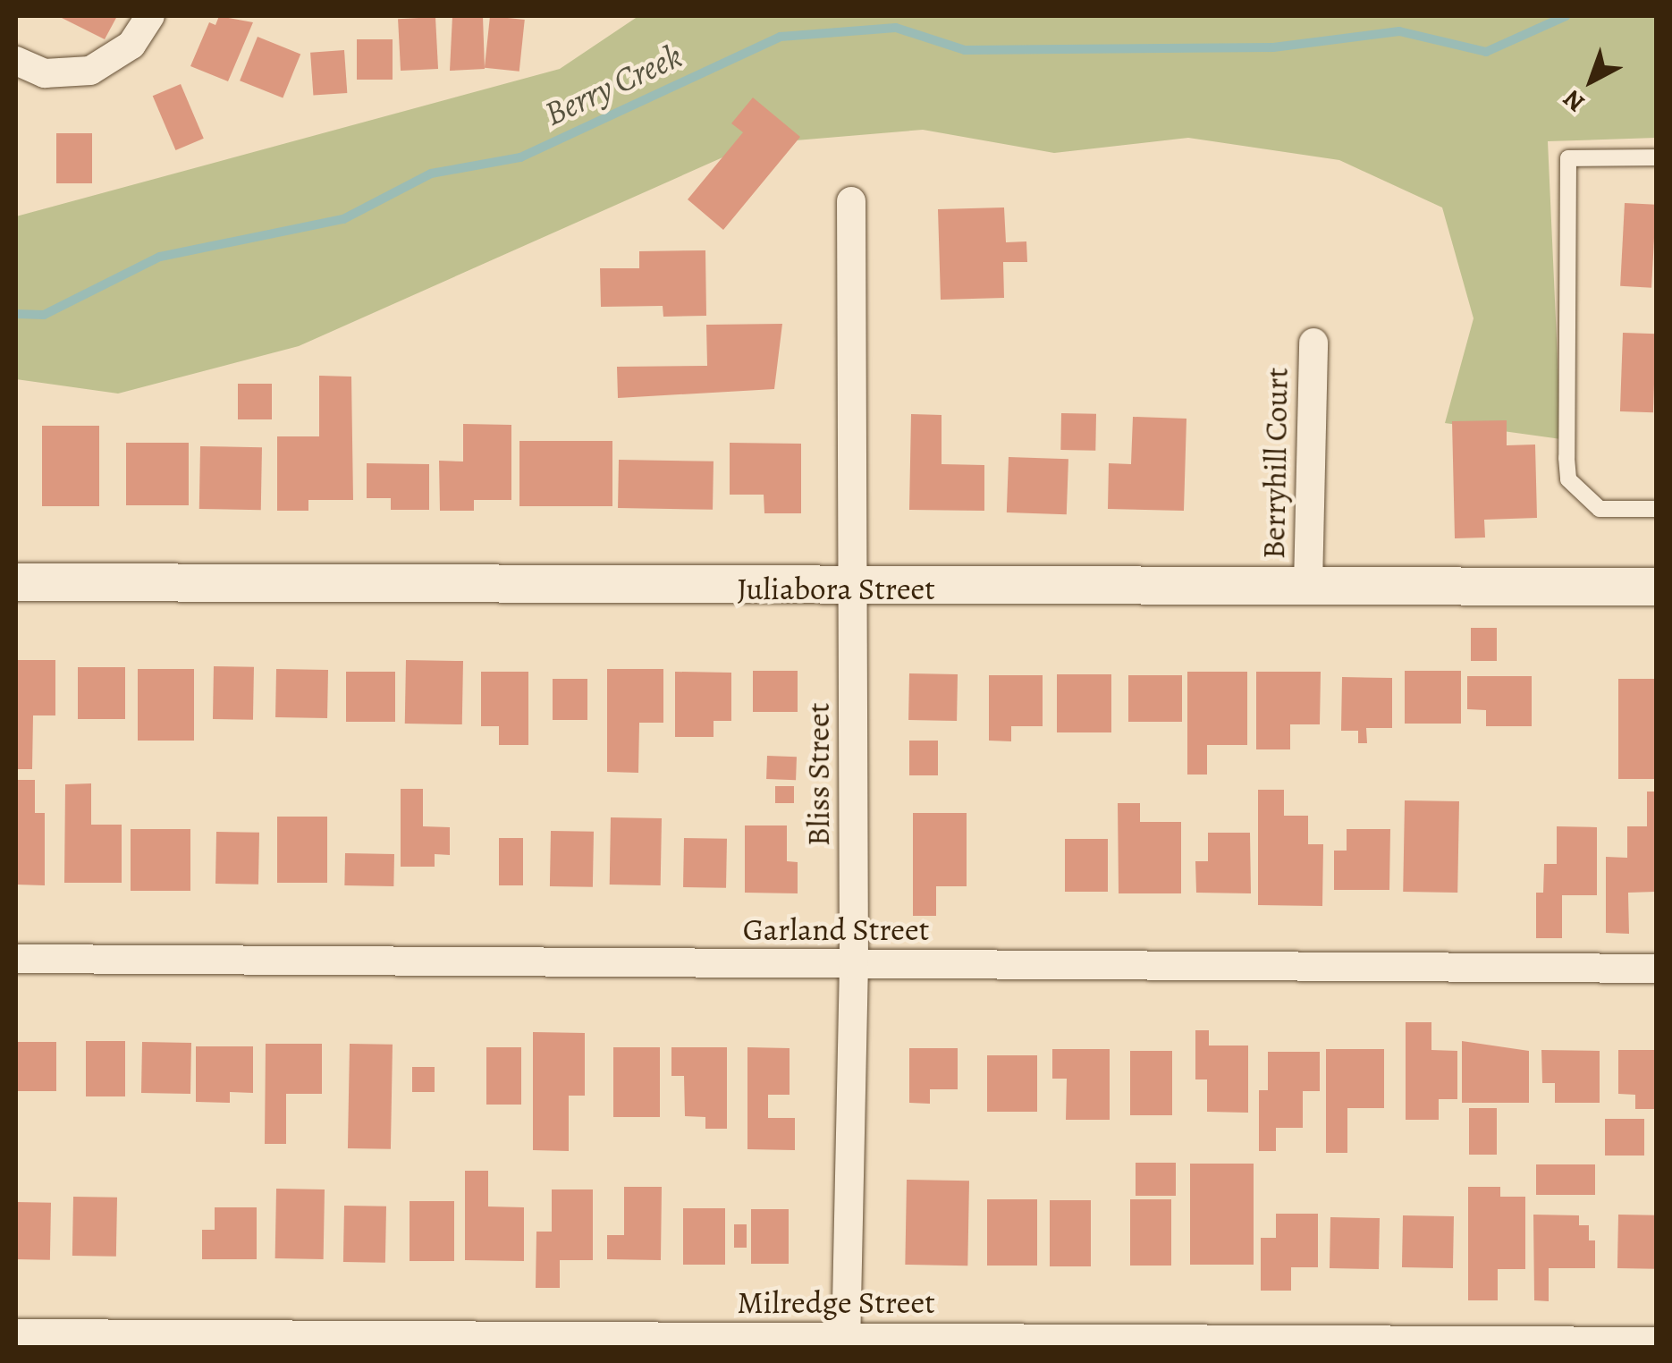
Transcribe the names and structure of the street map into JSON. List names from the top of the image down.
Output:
{
  "streets": {
    "street": [
      "Berryhill Court",
      "Juliabora Street",
      "Bliss Street",
      "Garland Street",
      "Milredge Street"
    ]
  },
  "crossings": [
    ["Berryhill Court", "Juliabora Street"],
    ["Juliabora Street", "Bliss Street"],
    ["Bliss Street", "Garland Street"],
    ["Bliss Street", "Milredge Street"]
  ],
  "water": ["Berry Creek"],
  "north": "bottom left"
}
